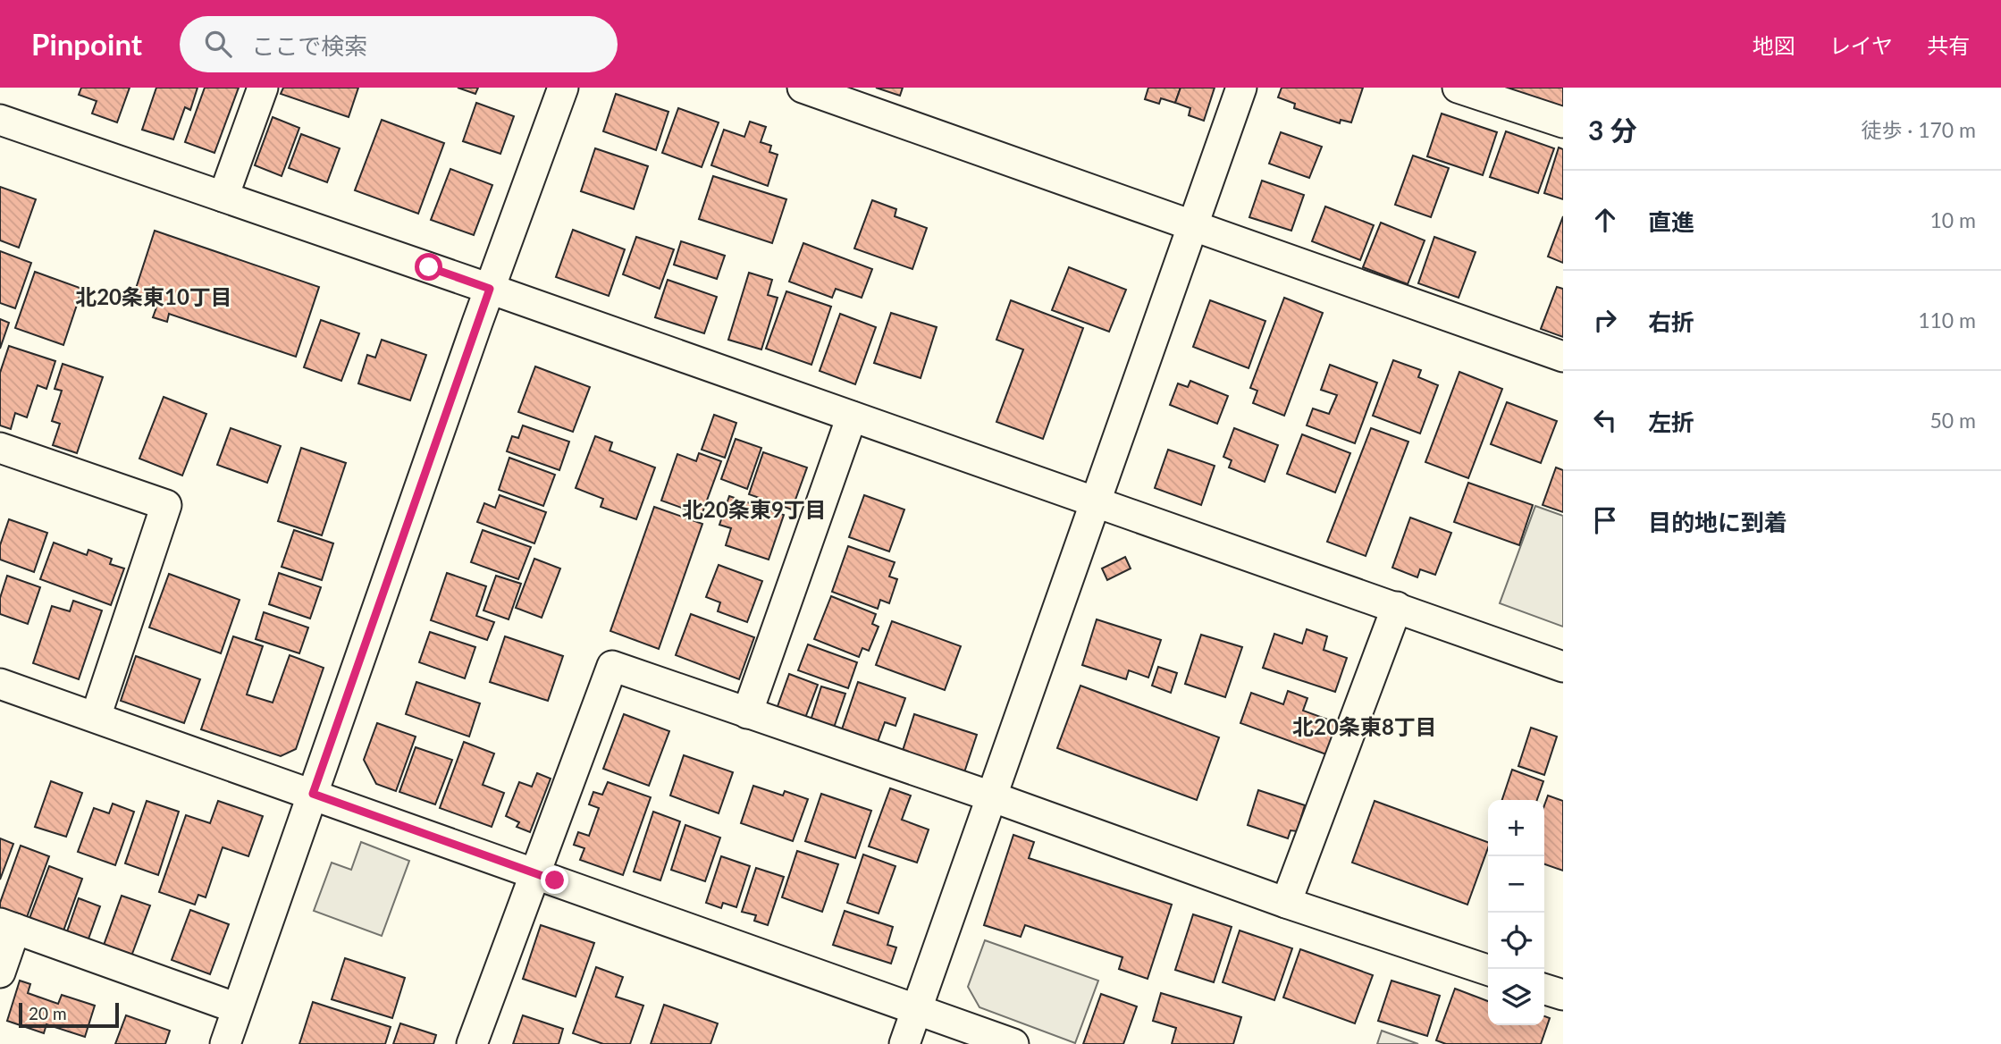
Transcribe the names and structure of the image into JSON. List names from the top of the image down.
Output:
{
  "districts": ["北20条東10丁目", "北20条東9丁目", "北20条東8丁目"],
  "scale_bar": "20 m",
  "page": {
    "header": "Pinpoint",
    "search": "ここで検索",
    "nav": ["地図", "レイヤ", "共有"],
    "heading": ["3 分", "徒歩 · 170 m"],
    "list": [
      ["直進", "10 m"],
      ["右折", "110 m"],
      ["左折", "50 m"],
      "目的地に到着"
    ],
    "map_buttons": ["+", "−"],
    "scale": "20 m"
  }
}
